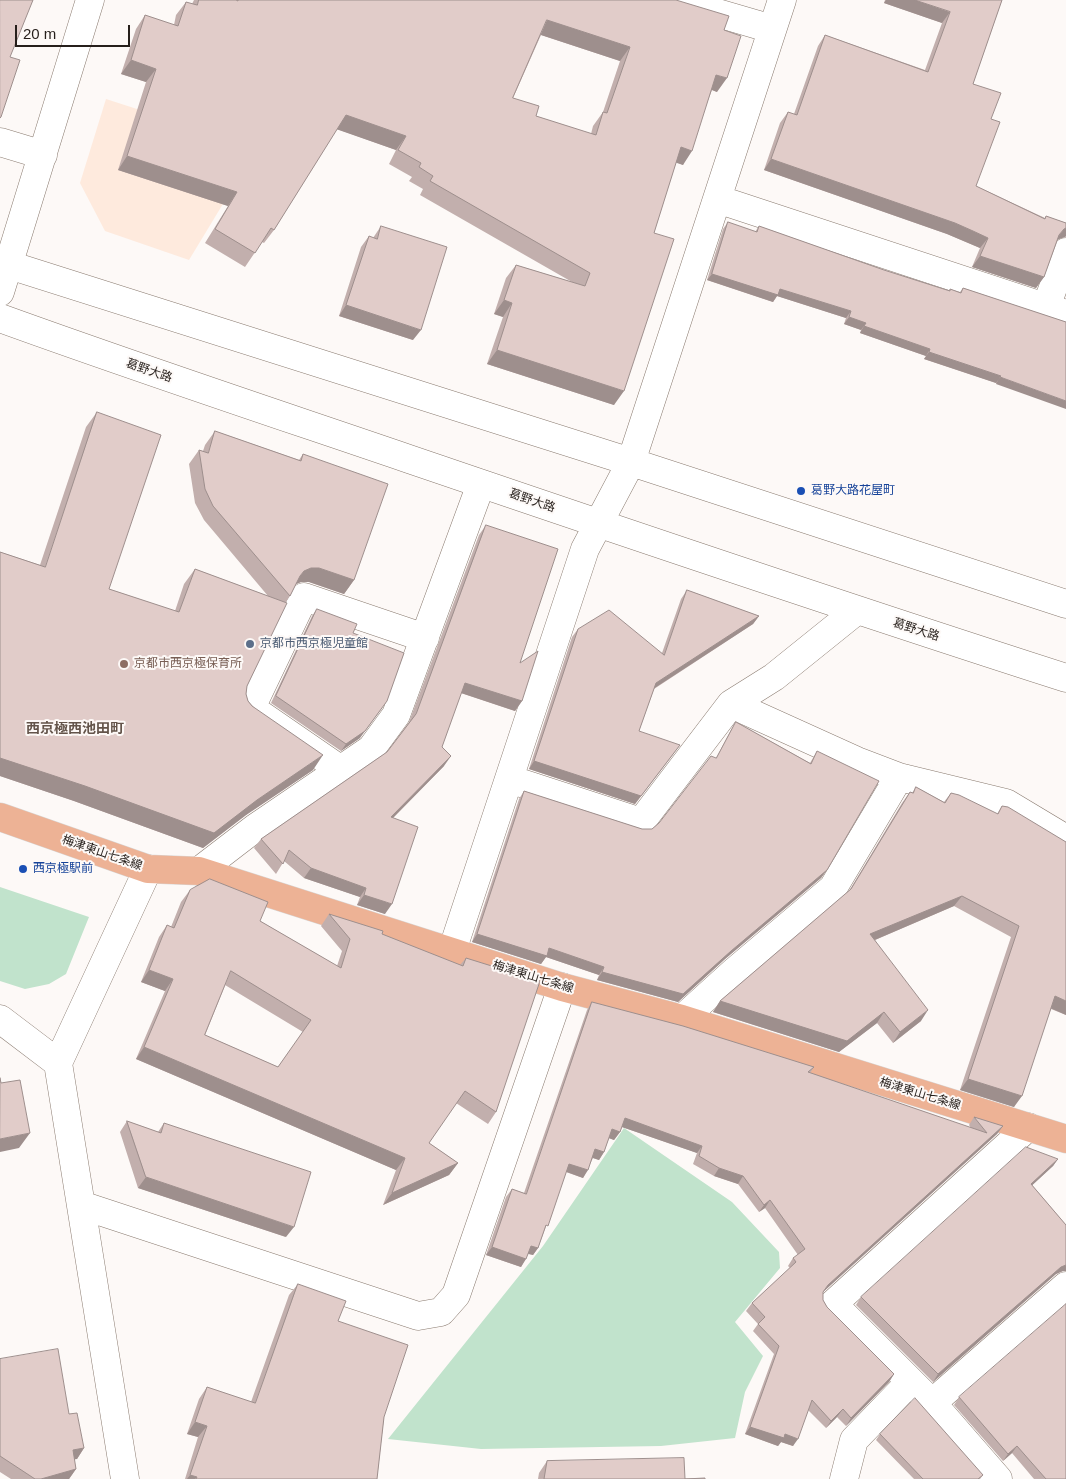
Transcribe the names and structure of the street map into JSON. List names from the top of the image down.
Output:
{
  "streets": {
    "main road": ["梅津東山七条線"],
    "street": ["葛野大路"]
  },
  "districts": ["西京極西池田町"],
  "places": [
    "葛野大路花屋町",
    "京都市西京極児童館",
    "京都市西京極保育所",
    "西京極駅前"
  ],
  "scale_bar": "20 m"
}
